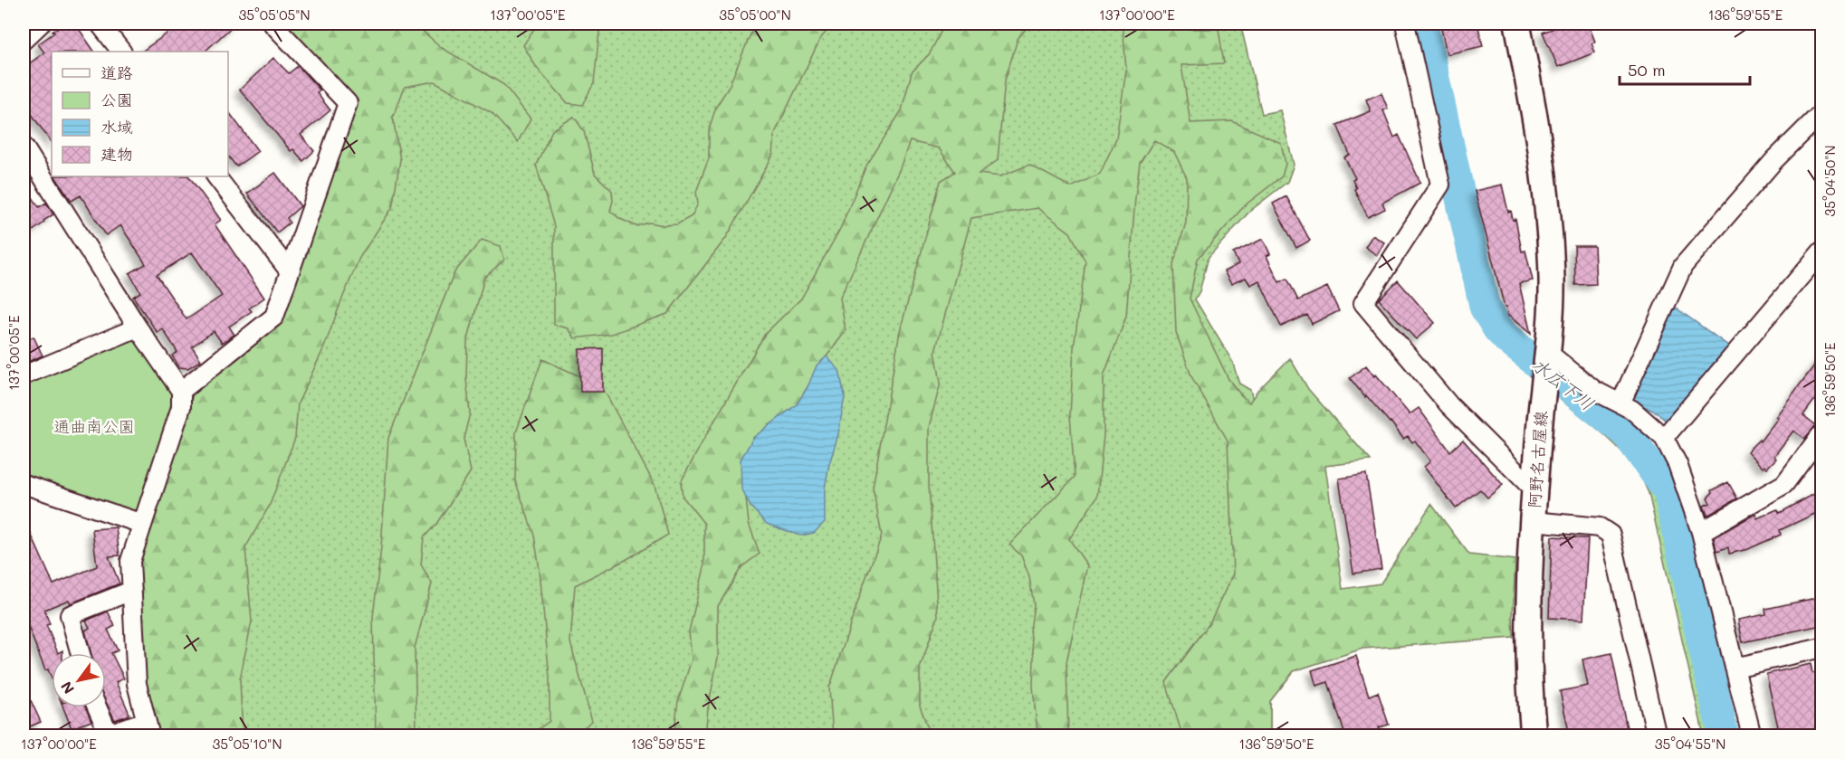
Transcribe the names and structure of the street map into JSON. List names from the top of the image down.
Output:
{
  "streets": {
    "main road": ["阿野名古屋線"]
  },
  "water": ["水広下川"],
  "parks": ["通曲南公園"],
  "legend": [
    "道路",
    "公園",
    "水域",
    "建物"
  ],
  "scale_bar": "50 m",
  "north": "bottom left",
  "coordinates": [
    "35°05'05\"N",
    "137°00'05\"E",
    "35°05'00\"N",
    "137°00'00\"E",
    "136°59'55\"E",
    "35°04'50\"N",
    "136°59'50\"E",
    "35°05'10\"N",
    "35°04'55\"N"
  ]
}
